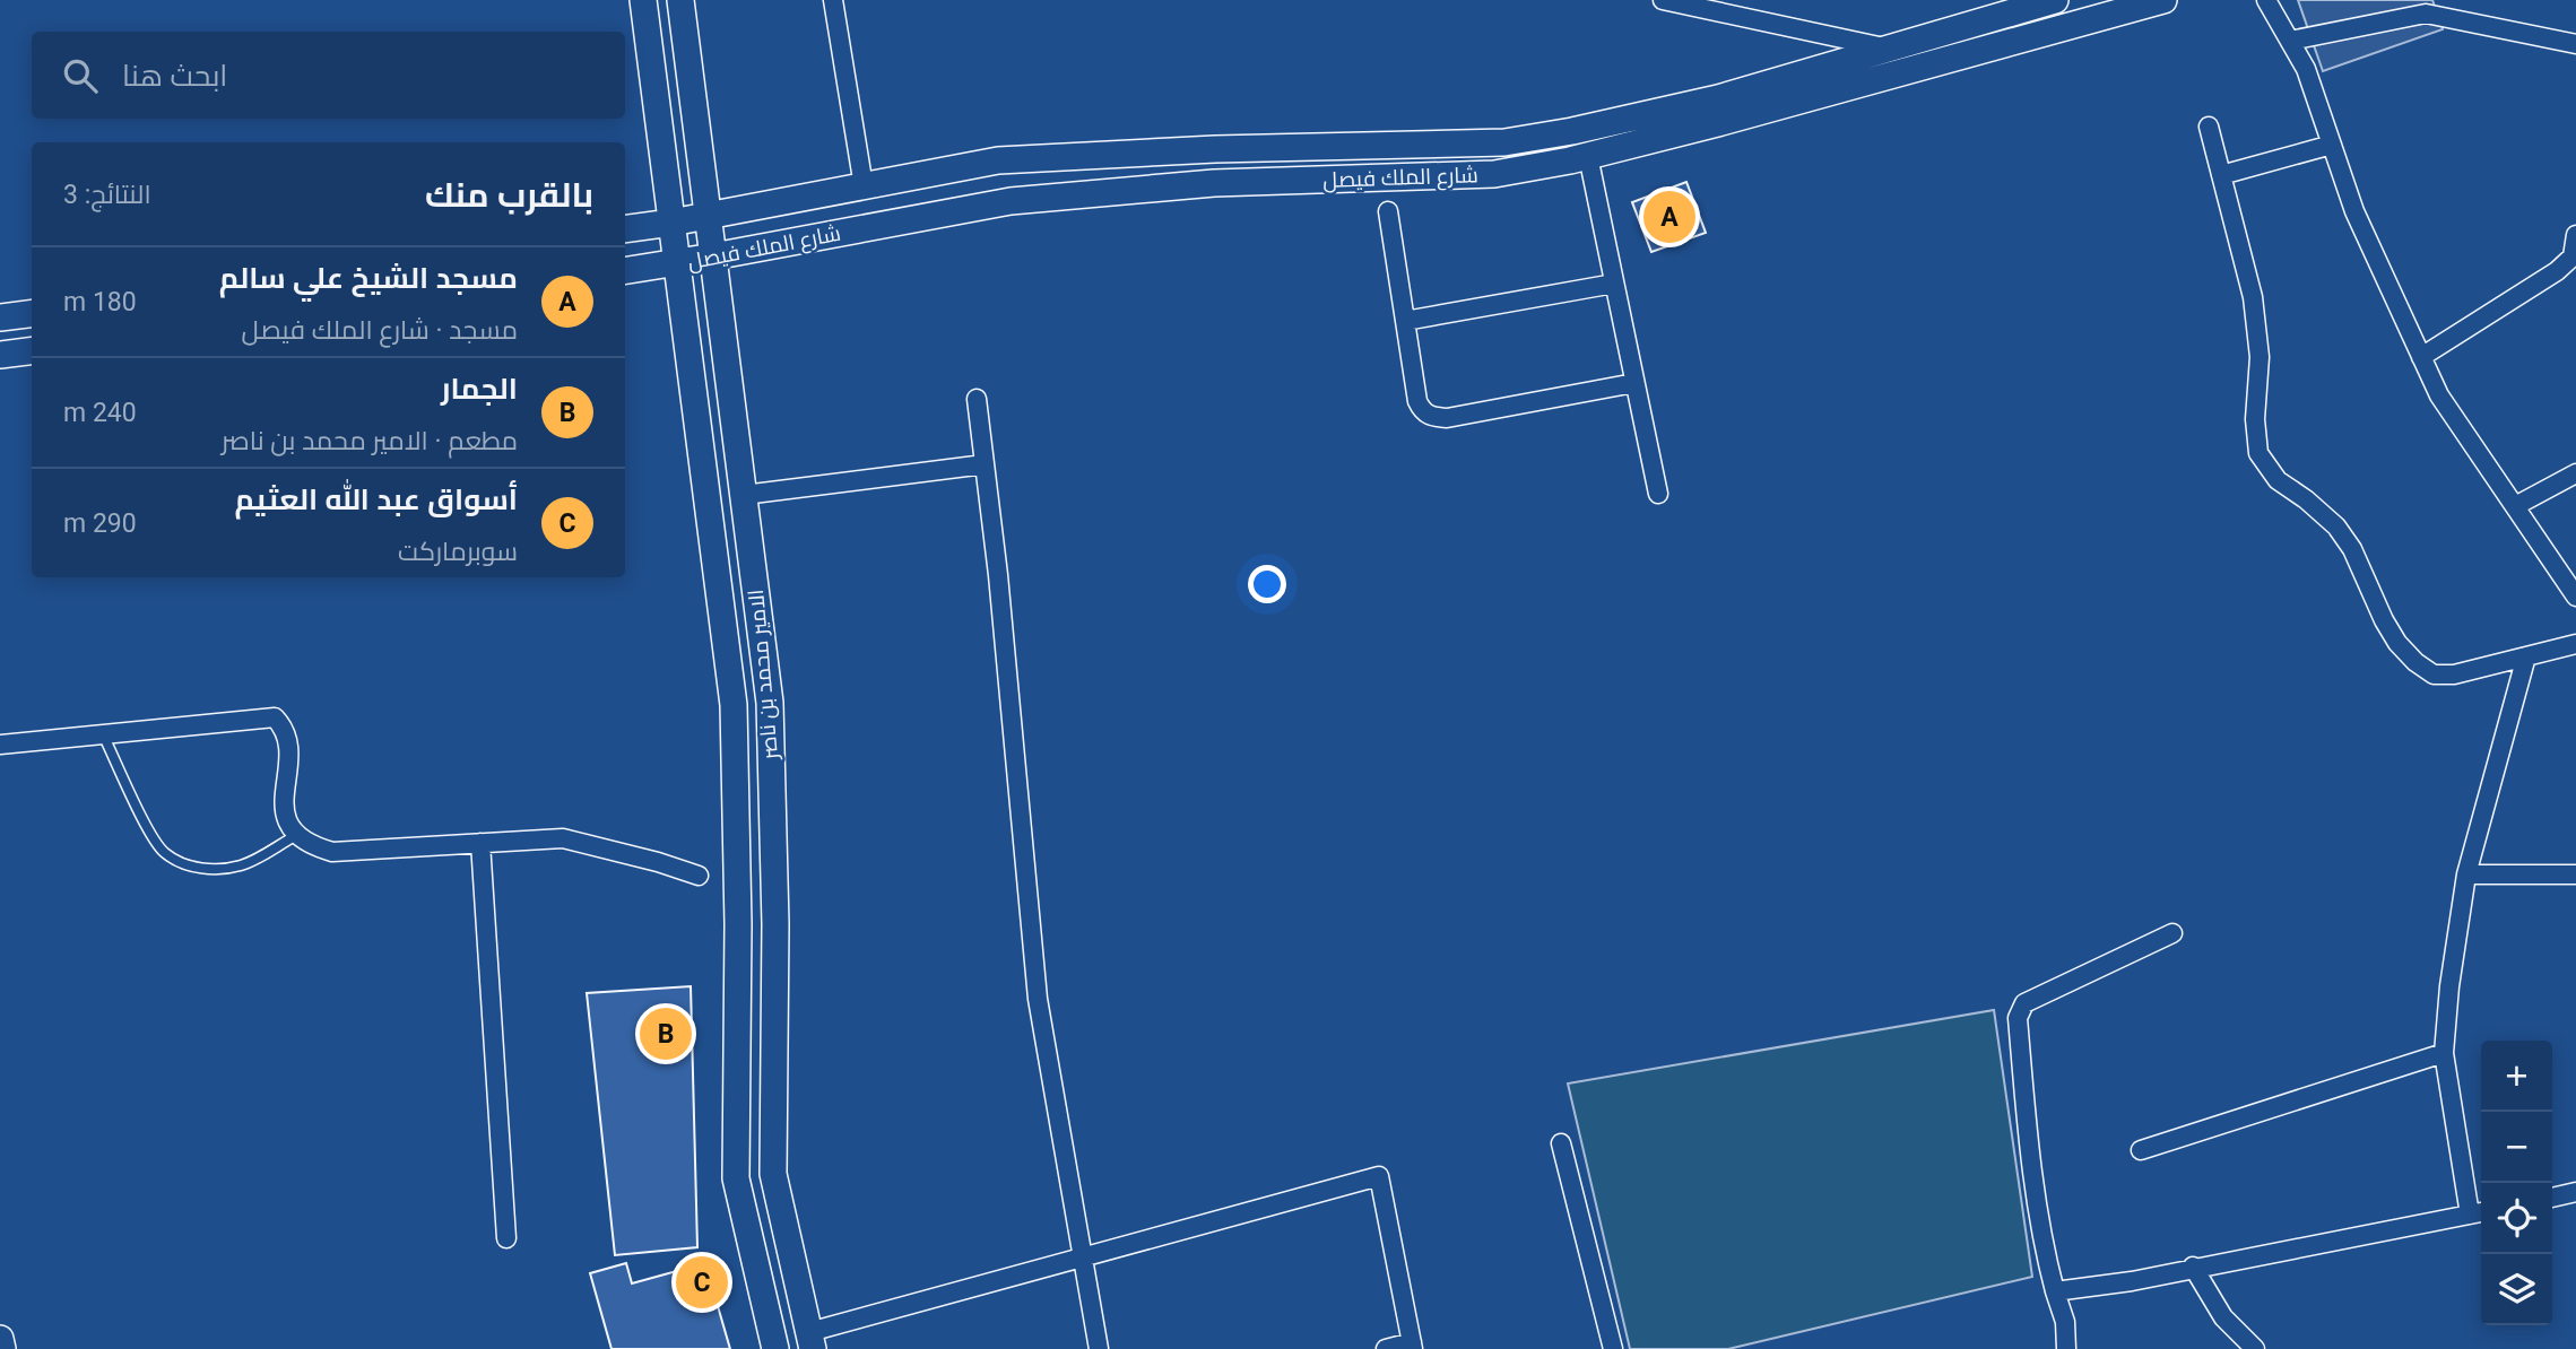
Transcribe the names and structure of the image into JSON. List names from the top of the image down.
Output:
{
  "streets": {
    "street": ["شارع الملك فيصل", "الامير محمد بن ناصر"]
  },
  "crossings": [
    ["شارع الملك فيصل", "الامير محمد بن ناصر"]
  ],
  "page": {
    "search": "ابحث هنا",
    "heading": ["بالقرب منك", "النتائج: 3"],
    "pins": ["A", "B", "C"],
    "list": [
      {
        "mark": "A",
        "name": "مسجد الشيخ علي سالم",
        "note": "مسجد · شارع الملك فيصل",
        "value": "180 m"
      },
      {
        "mark": "B",
        "name": "الجمار",
        "note": "مطعم · الامير محمد بن ناصر",
        "value": "240 m"
      },
      {
        "mark": "C",
        "name": "أسواق عبد الله العثيم",
        "note": "سوبرماركت",
        "value": "290 m"
      }
    ],
    "map_buttons": ["+", "−"]
  }
}
